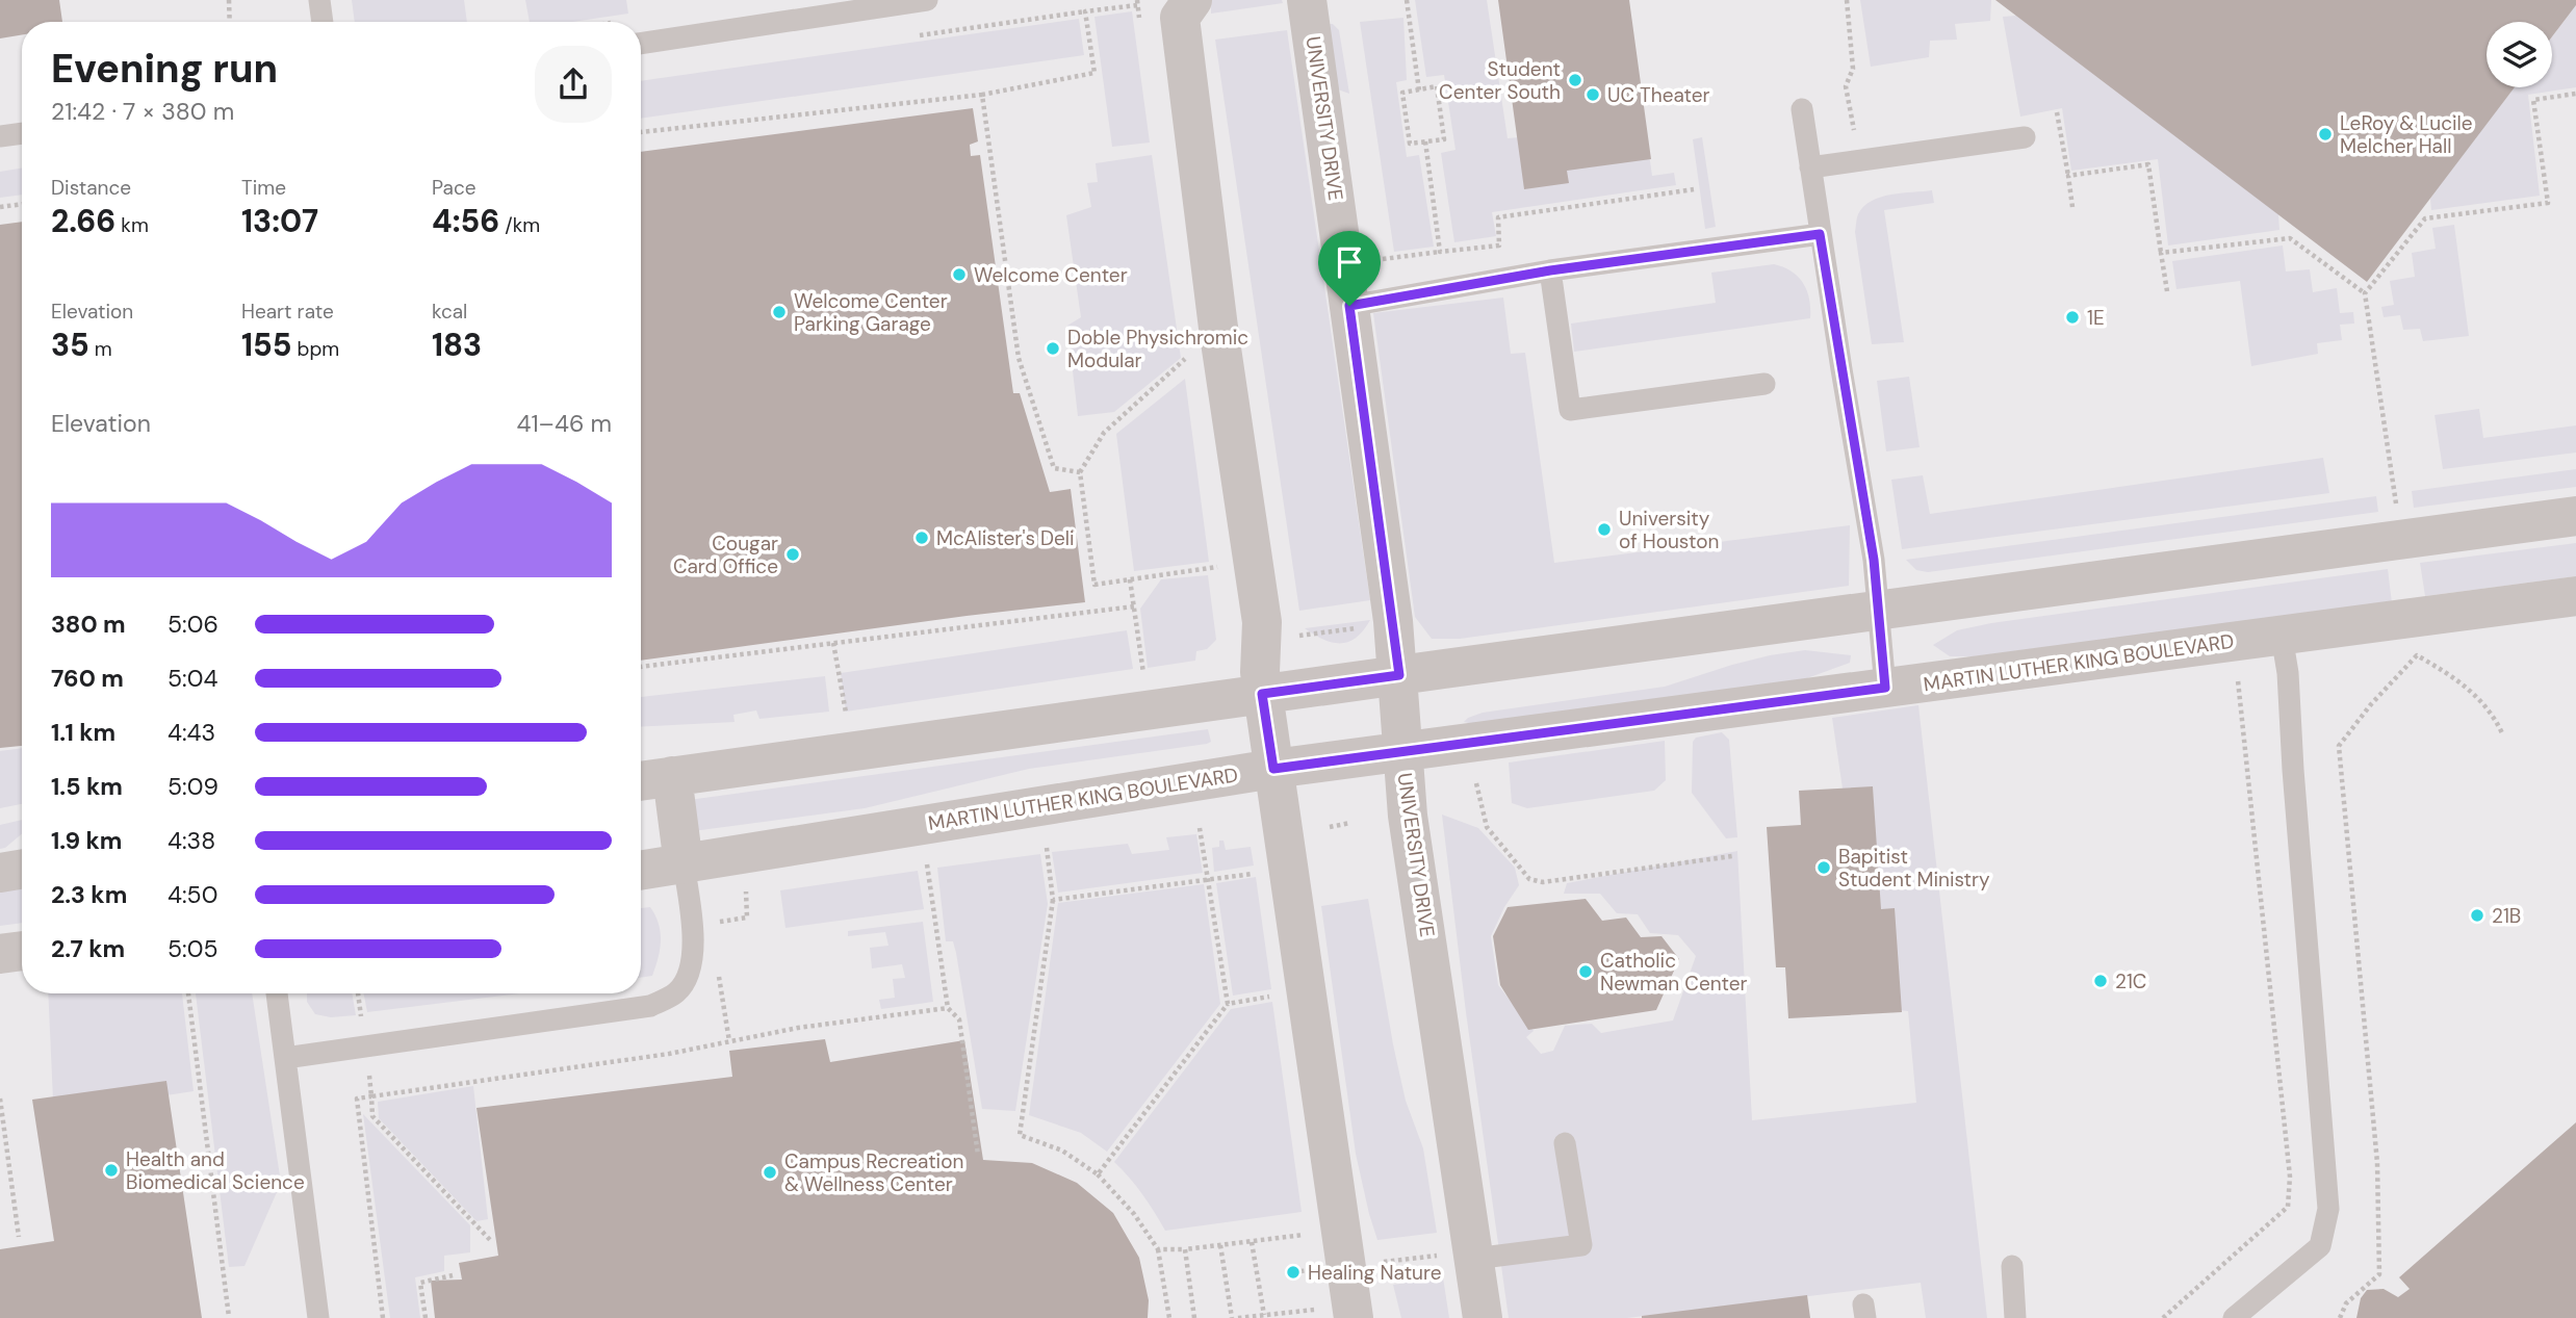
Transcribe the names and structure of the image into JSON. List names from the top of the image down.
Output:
{
  "streets": {
    "street": ["UNIVERSITY DRIVE", "MARTIN LUTHER KING BOULEVARD"]
  },
  "crossings": [
    ["UNIVERSITY DRIVE", "MARTIN LUTHER KING BOULEVARD"]
  ],
  "places": [
    "Student Center South",
    "UC Theater",
    "LeRoy & Lucile Melcher Hall",
    "Welcome Center",
    "Welcome Center Parking Garage",
    "1E",
    "Doble Physichromic Modular",
    "University of Houston",
    "McAlister's Deli",
    "Cougar Card Office",
    "Bapitist Student Ministry",
    "21B",
    "Catholic Newman Center",
    "21C",
    "Health and Biomedical Science",
    "Campus Recreation & Wellness Center",
    "Healing Nature"
  ],
  "page": {
    "heading": ["Evening run", "21:42 · 7 × 380 m"],
    "stats": [
      ["Distance", "2.66 km"],
      ["Time", "13:07"],
      ["Pace", "4:56 /km"],
      ["Elevation", "35 m"],
      ["Heart rate", "155 bpm"],
      ["kcal", "183"]
    ],
    "chart": ["Elevation", "41–46 m"],
    "list": [
      {
        "name": "380 m",
        "note": "5:06"
      },
      {
        "name": "760 m",
        "note": "5:04"
      },
      {
        "name": "1.1 km",
        "note": "4:43"
      },
      {
        "name": "1.5 km",
        "note": "5:09"
      },
      {
        "name": "1.9 km",
        "note": "4:38"
      },
      {
        "name": "2.3 km",
        "note": "4:50"
      },
      {
        "name": "2.7 km",
        "note": "5:05"
      }
    ]
  }
}
